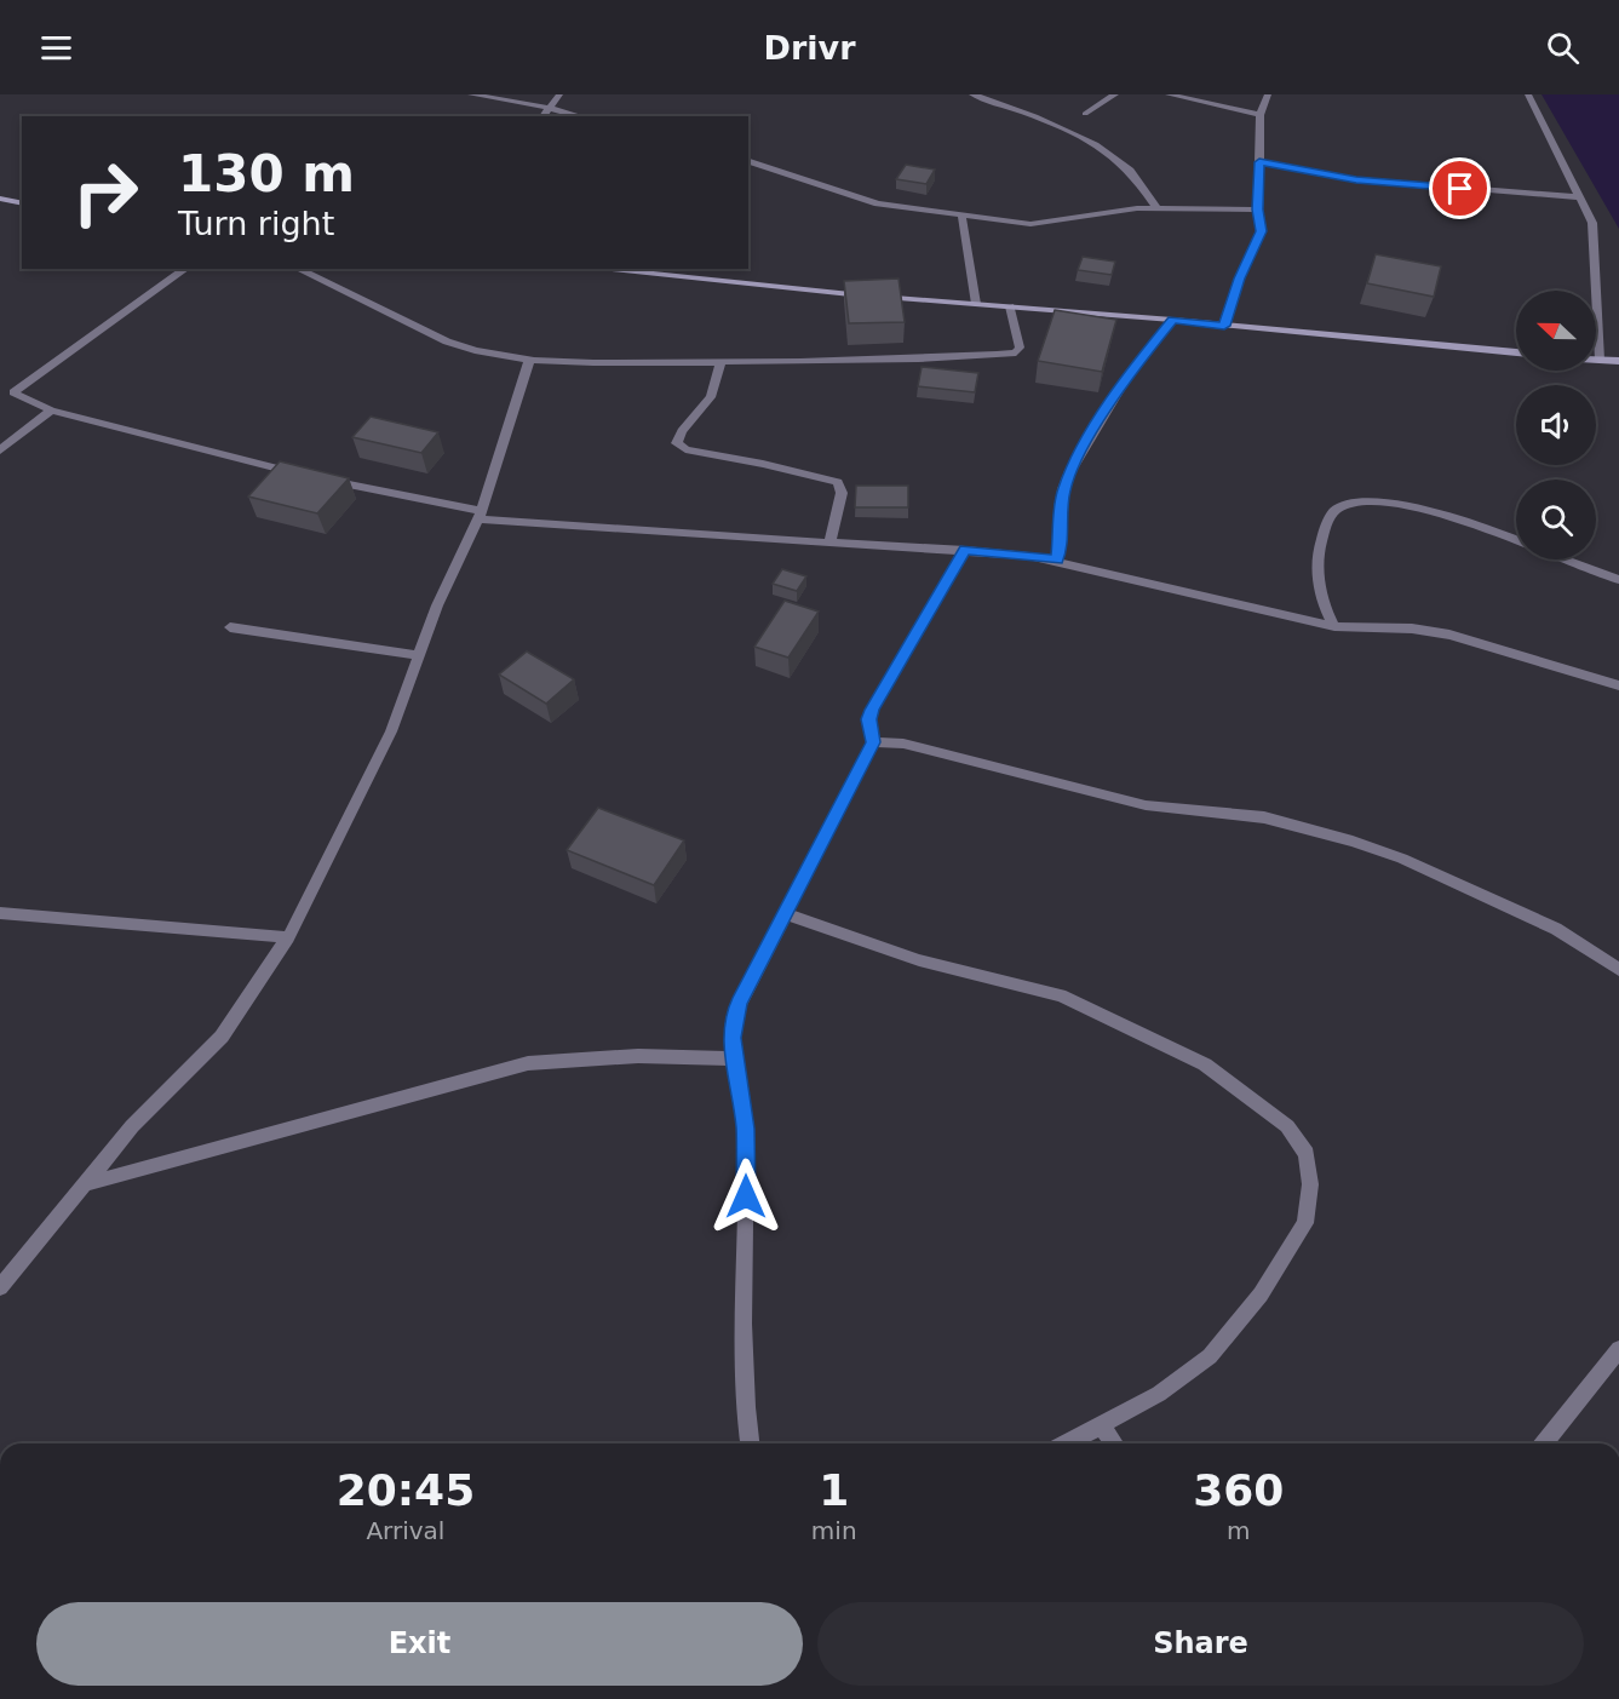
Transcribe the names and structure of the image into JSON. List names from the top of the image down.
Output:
{
  "north": "left",
  "page": {
    "header": "Drivr",
    "turn": ["130 m", "Turn right"],
    "eta": [
      "20:45",
      "Arrival",
      "1",
      "min",
      "360",
      "m"
    ],
    "buttons": ["Exit", "Share"]
  }
}
